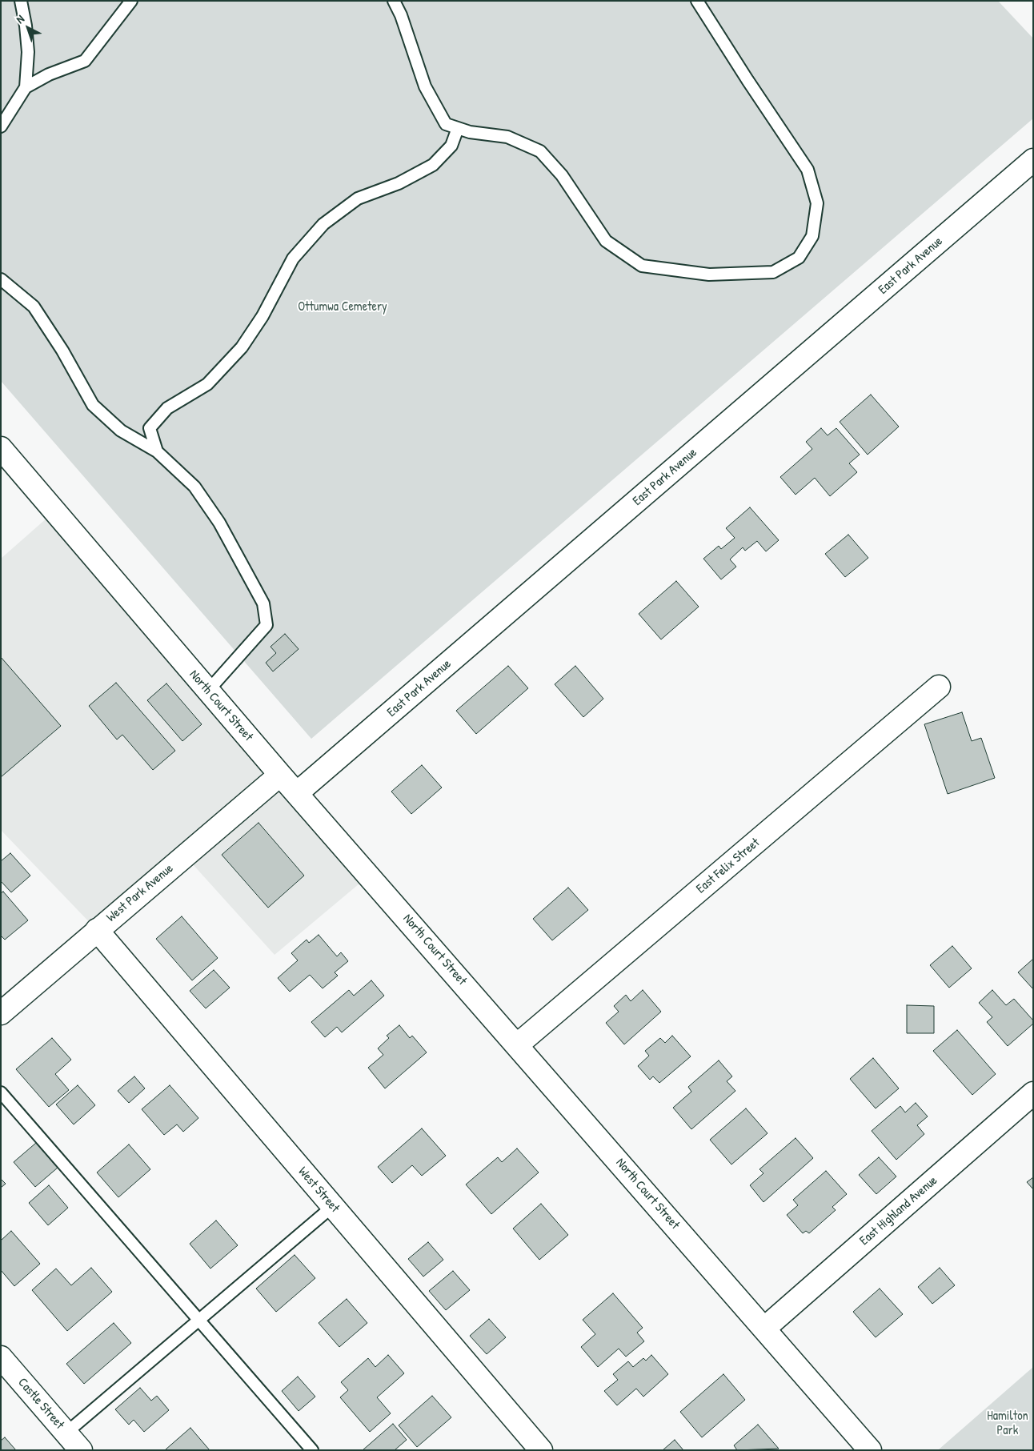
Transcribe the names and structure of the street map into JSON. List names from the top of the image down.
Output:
{
  "streets": {
    "street": [
      "East Park Avenue",
      "North Court Street",
      "East Felix Street",
      "West Park Avenue",
      "West Street",
      "East Highland Avenue",
      "Castle Street"
    ]
  },
  "crossings": [
    ["East Park Avenue", "North Court Street"],
    ["North Court Street", "East Felix Street"],
    ["North Court Street", "West Park Avenue"],
    ["North Court Street", "East Highland Avenue"],
    ["West Park Avenue", "West Street"]
  ],
  "parks": ["Ottumwa Cemetery", "Hamilton Park"],
  "north": "top left"
}
